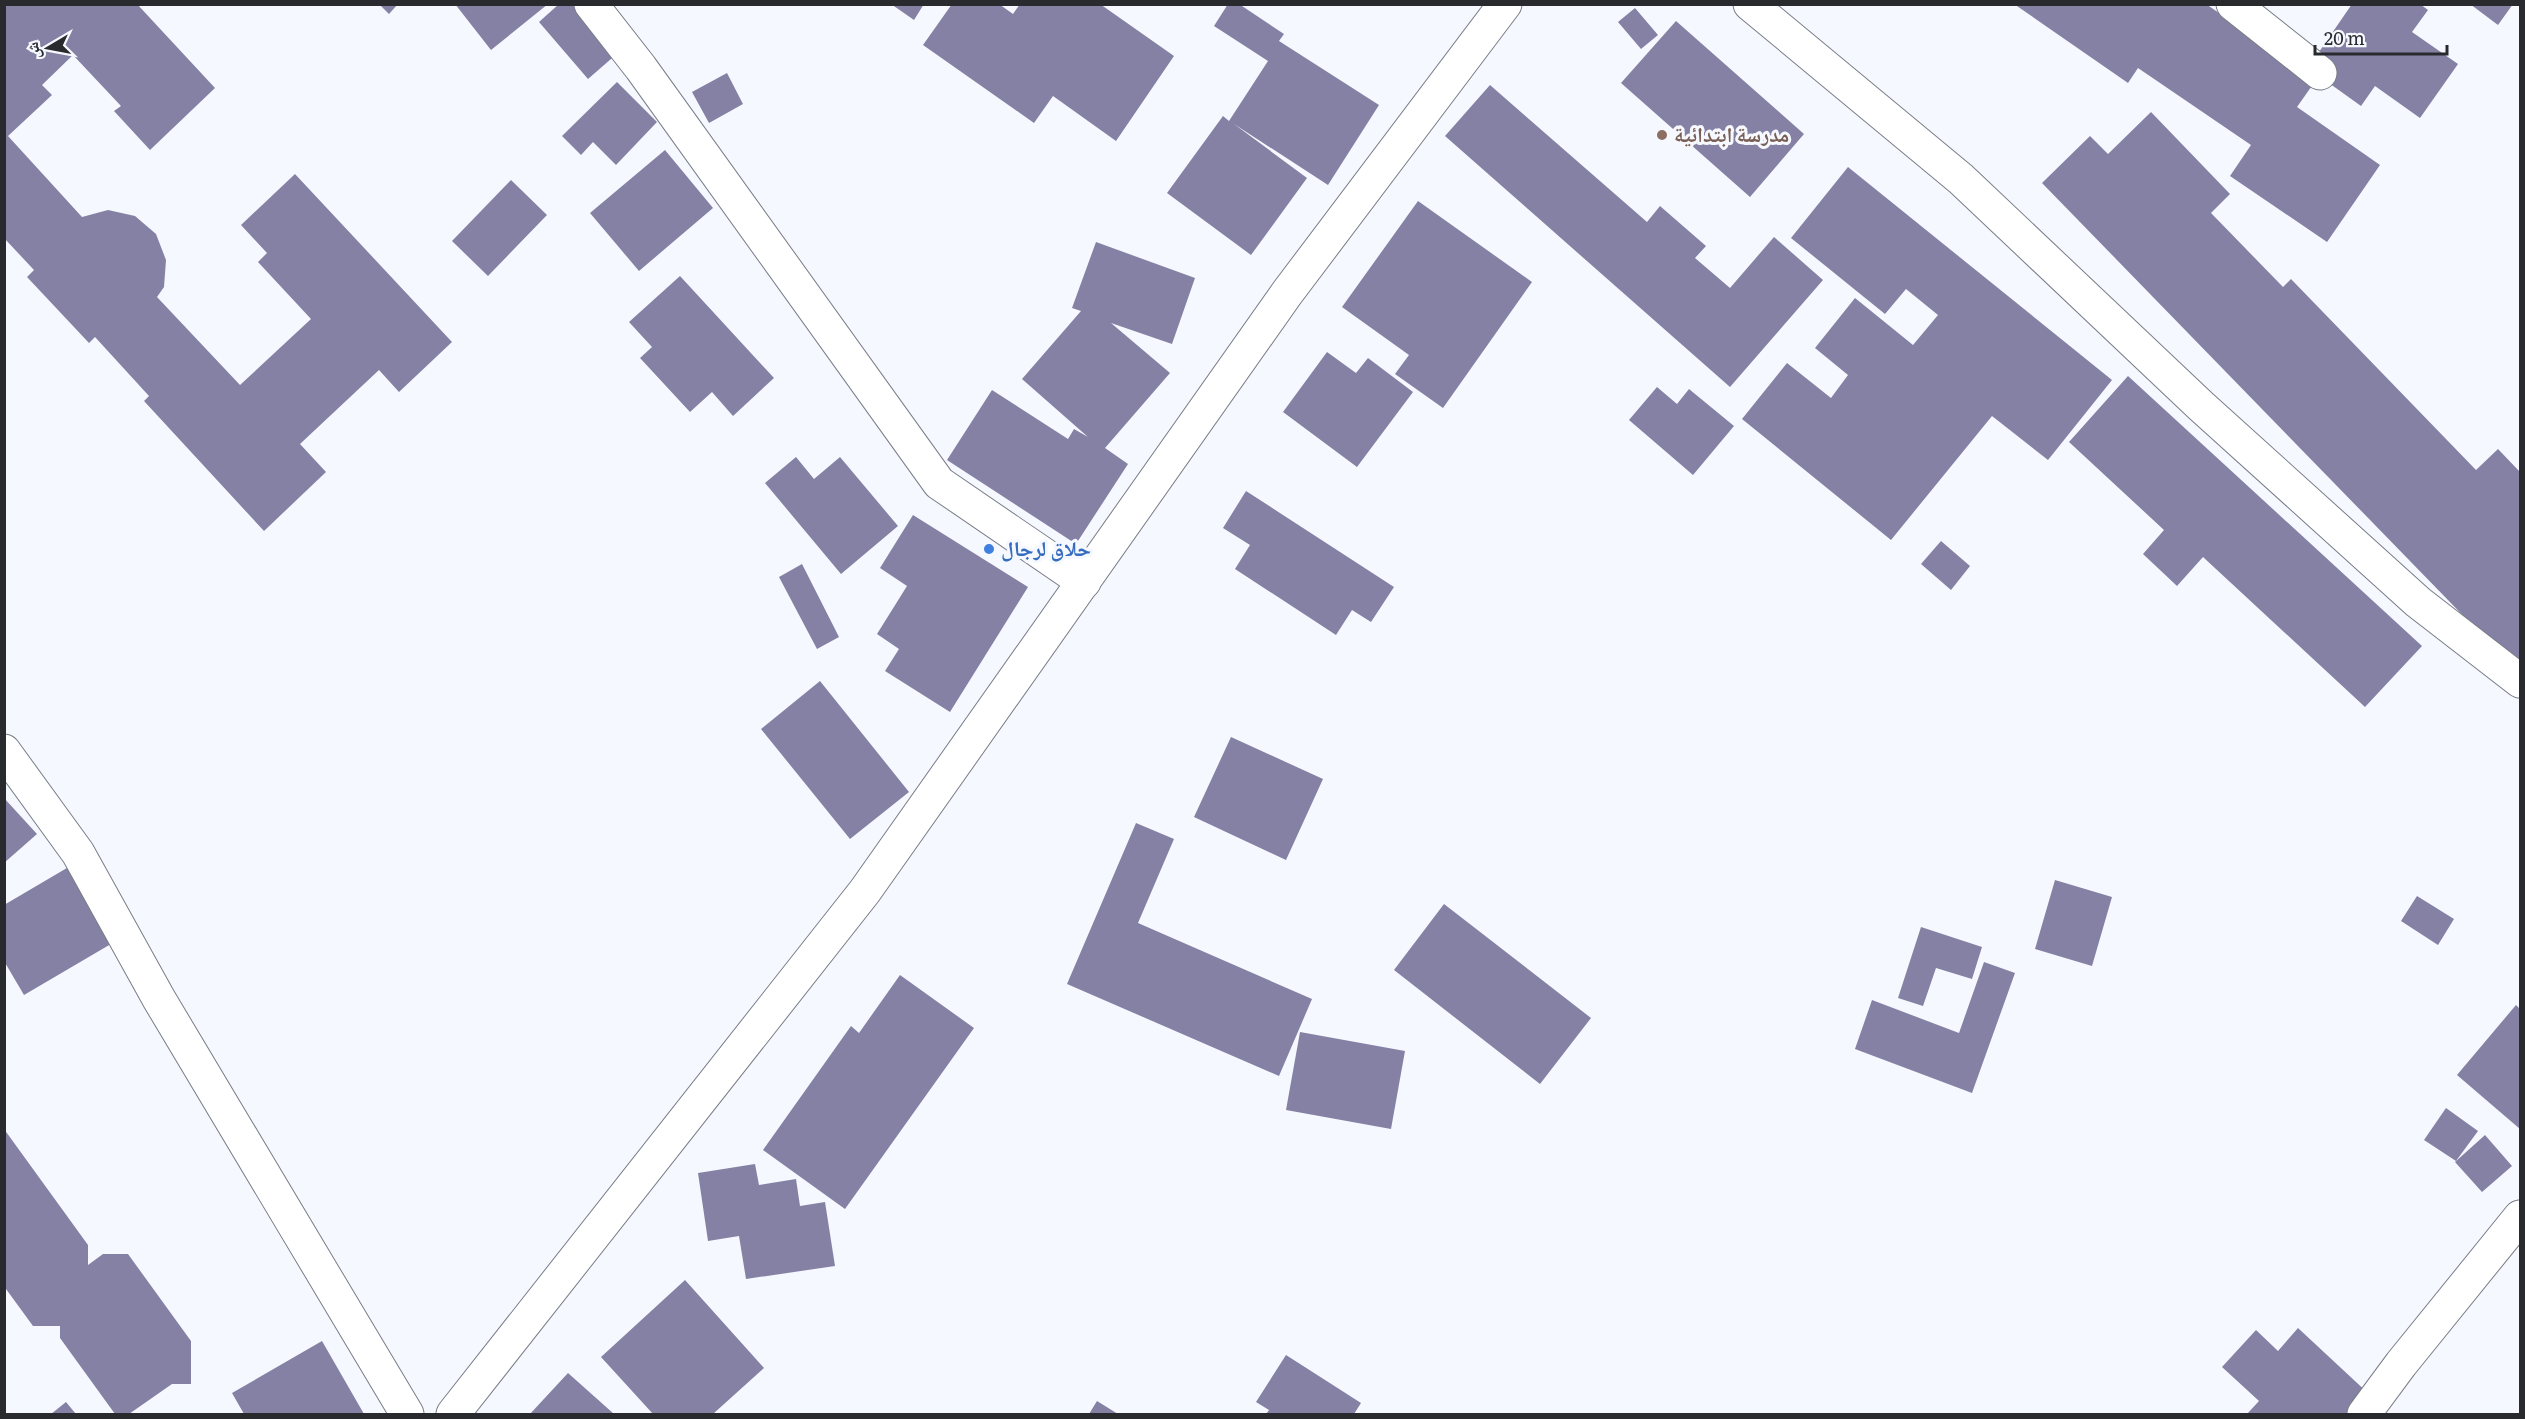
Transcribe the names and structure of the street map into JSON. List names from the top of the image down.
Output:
{
  "places": ["مدرسة ابتدائية", "حلاق لرجال"],
  "scale_bar": "20 m",
  "north": "left"
}
